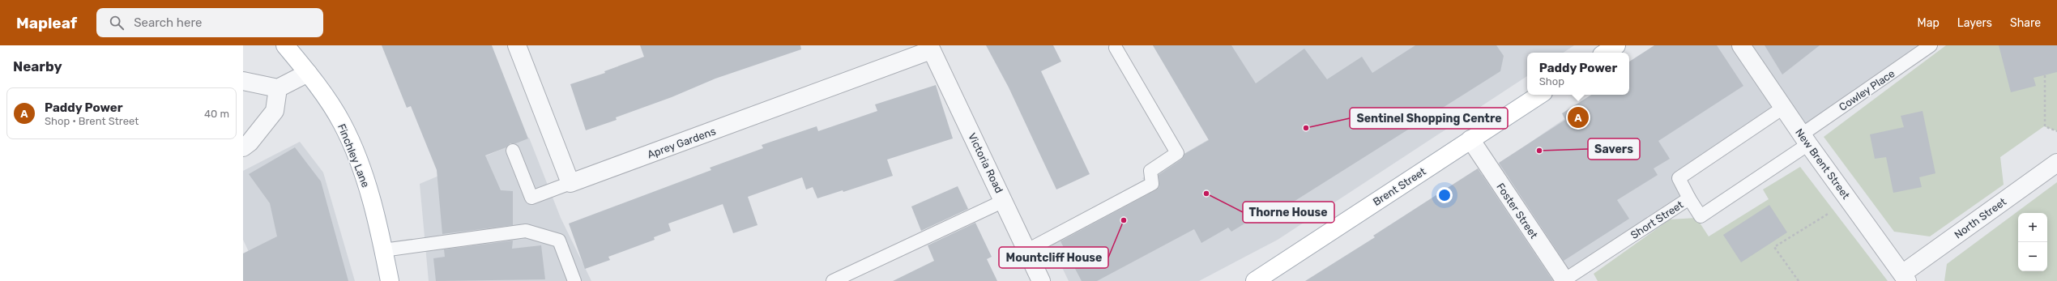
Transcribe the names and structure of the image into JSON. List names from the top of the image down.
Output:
{
  "streets": {
    "main road": ["Finchley Lane", "Brent Street"],
    "street": [
      "Aprey Gardens",
      "Victoria Road",
      "New Brent Street",
      "Foster Street",
      "North Street"
    ],
    "lane": ["Cowley Place", "Short Street"]
  },
  "crossings": [
    ["Cowley Place", "New Brent Street"],
    ["Cowley Place", "Short Street"],
    ["Aprey Gardens", "Victoria Road"],
    ["New Brent Street", "North Street"],
    ["New Brent Street", "Short Street"],
    ["Brent Street", "Foster Street"],
    ["Foster Street", "Short Street"]
  ],
  "places": [
    "Sentinel Shopping Centre",
    "Savers",
    "Thorne House",
    "Mountcliff House"
  ],
  "page": {
    "header": "Mapleaf",
    "search": "Search here",
    "nav": ["Map", "Layers", "Share"],
    "heading": "Nearby",
    "popup": ["Paddy Power", "Shop"],
    "list": [
      {
        "mark": "A",
        "name": "Paddy Power",
        "note": "Shop · Brent Street",
        "value": "40 m"
      }
    ],
    "pins": "A",
    "map_buttons": ["+", "−"]
  }
}
